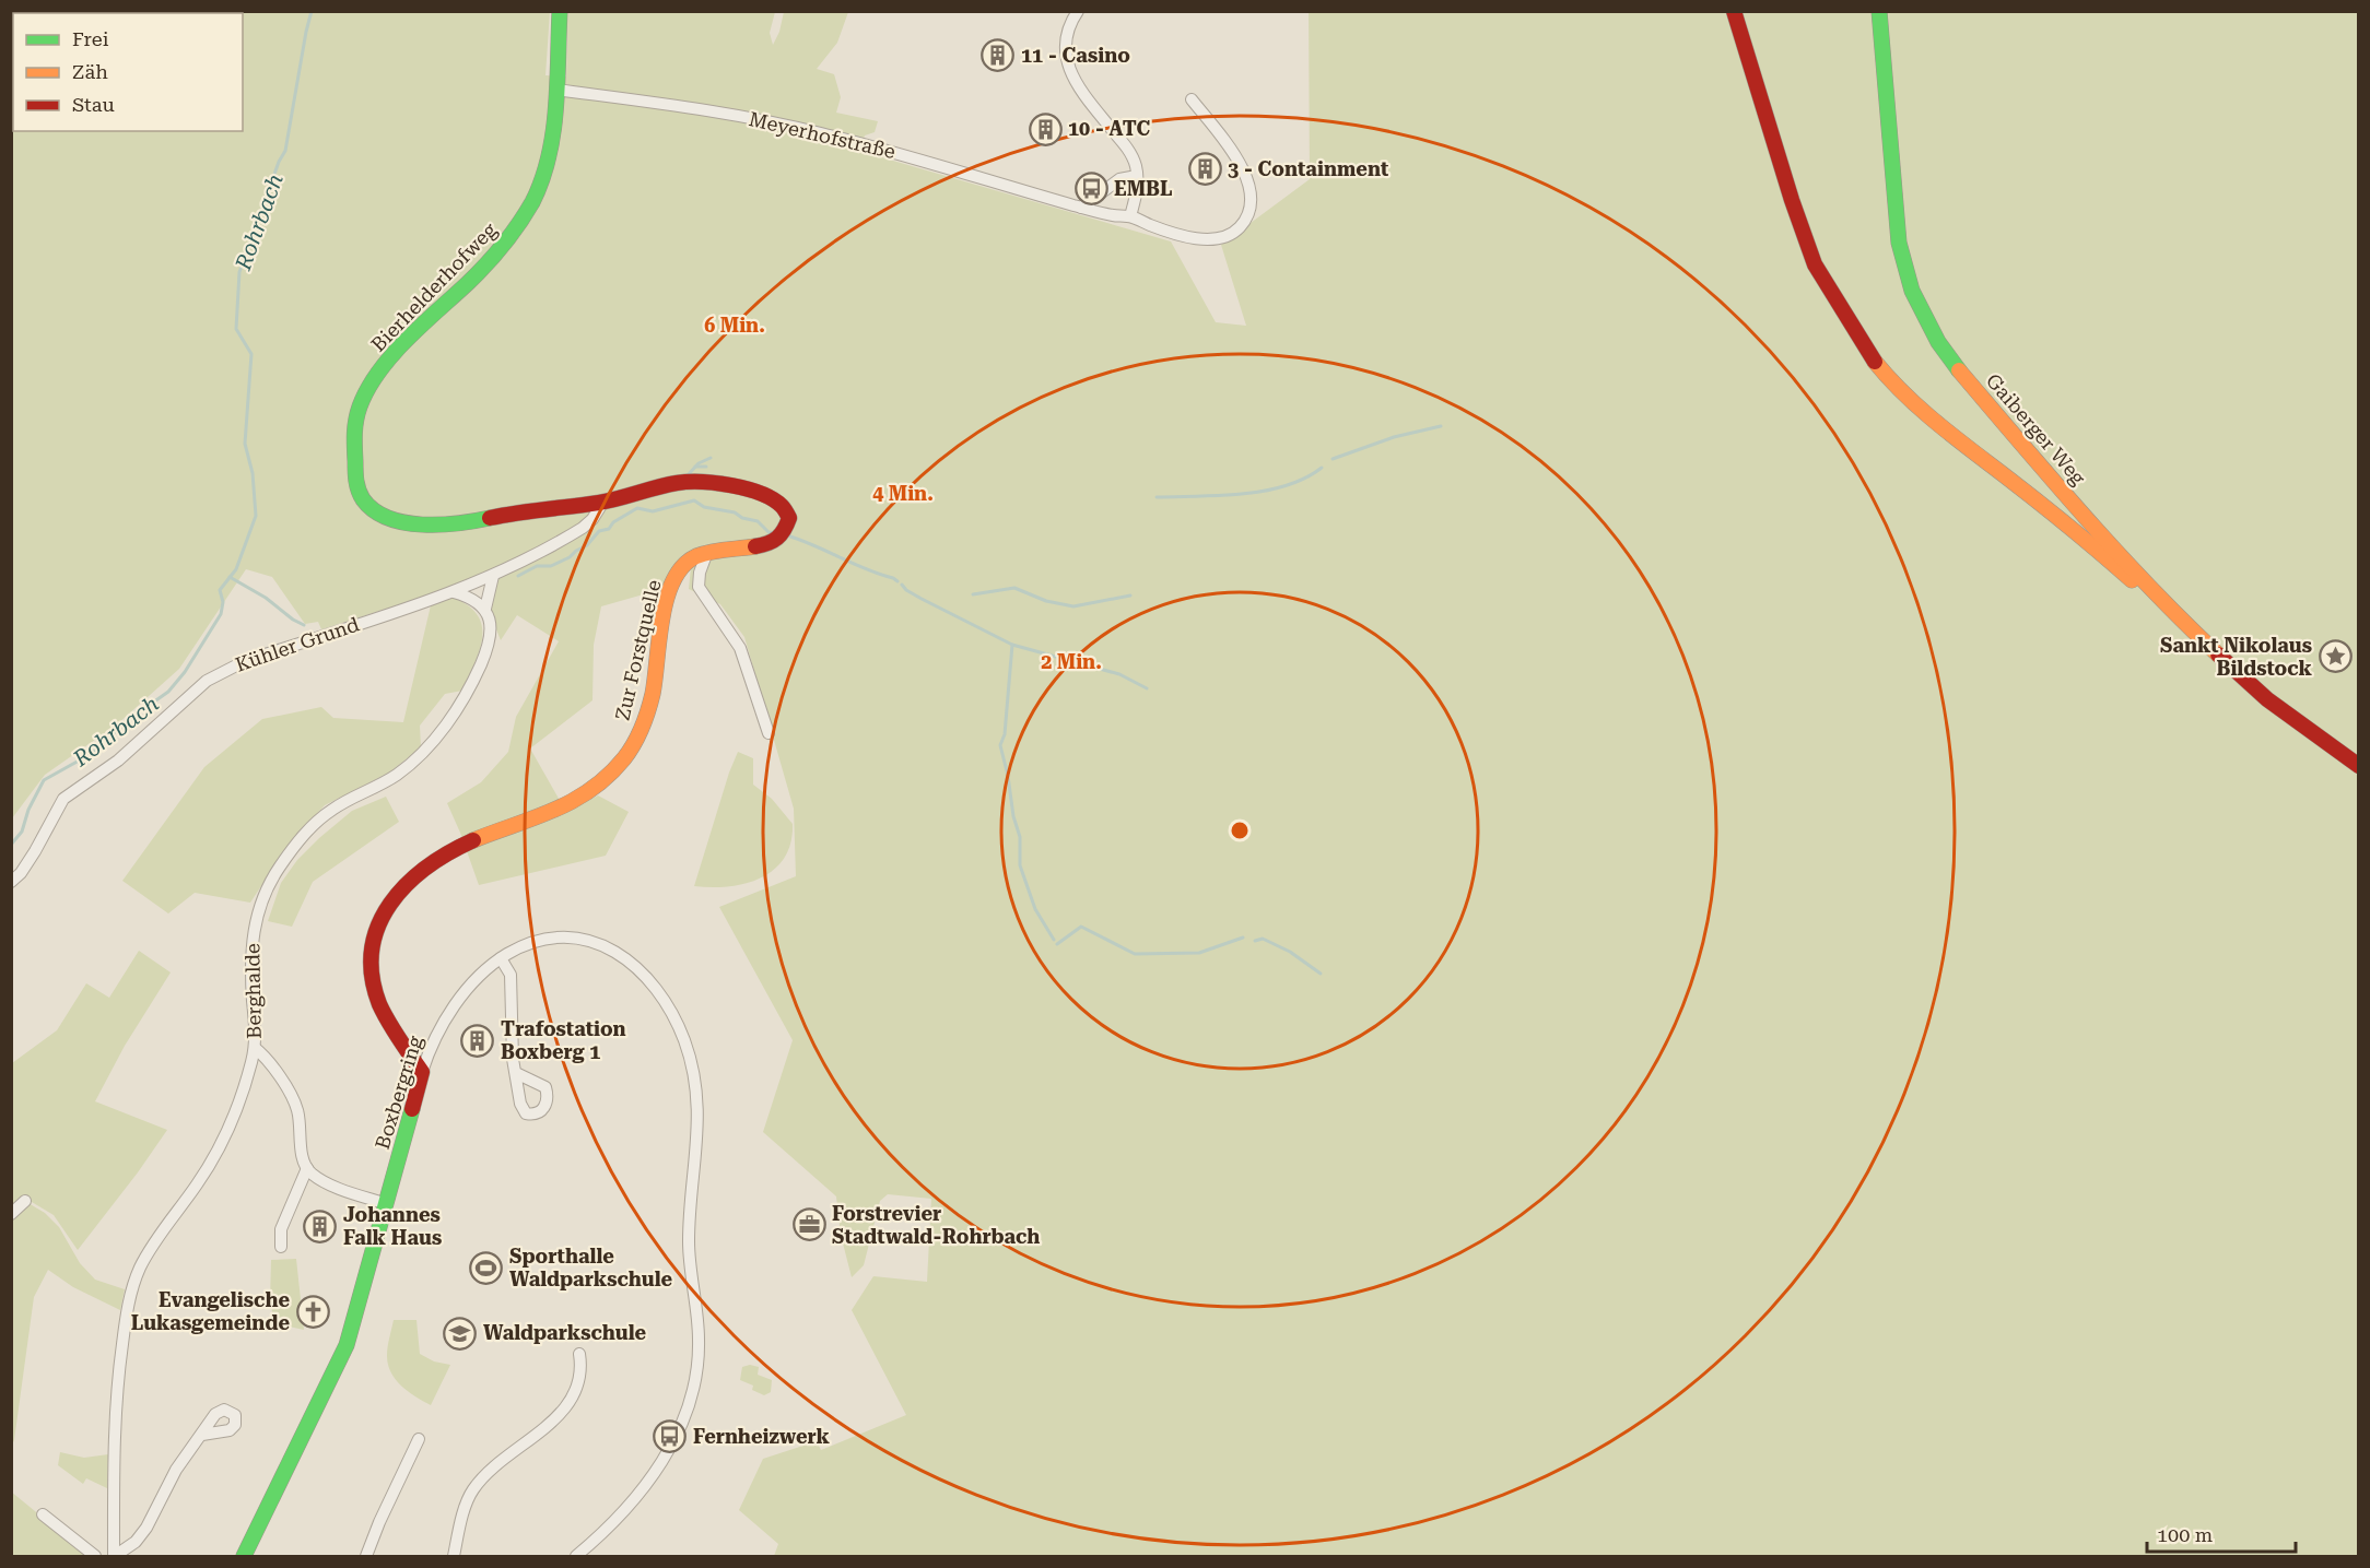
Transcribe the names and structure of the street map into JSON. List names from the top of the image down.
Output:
{
  "streets": {
    "street": [
      "Meyerhofstraße",
      "Bierhelderhofweg",
      "Gaiberger Weg",
      "Kühler Grund",
      "Zur Forstquelle",
      "Berghalde",
      "Boxbergring"
    ]
  },
  "crossings": [
    ["Meyerhofstraße", "Bierhelderhofweg"],
    ["Bierhelderhofweg", "Kühler Grund"],
    ["Bierhelderhofweg", "Zur Forstquelle"],
    ["Kühler Grund", "Zur Forstquelle"],
    ["Kühler Grund", "Berghalde"],
    ["Zur Forstquelle", "Boxbergring"]
  ],
  "water": ["Rohrbach"],
  "places": {
    "building": [
      "11 - Casino",
      "10 - ATC",
      "3 - Containment",
      "Trafostation Boxberg 1",
      "Johannes Falk Haus"
    ],
    "bus stop": ["EMBL", "Fernheizwerk"],
    "place": ["Sankt Nikolaus Bildstock"],
    "office": ["Forstrevier Stadtwald-Rohrbach"],
    "sports": ["Sporthalle Waldparkschule"],
    "church": ["Evangelische Lukasgemeinde"],
    "school or university": ["Waldparkschule"]
  },
  "legend": ["Frei", "Zäh", "Stau"],
  "scale_bar": "100 m",
  "rings": ["6 Min.", "4 Min.", "2 Min."]
}
